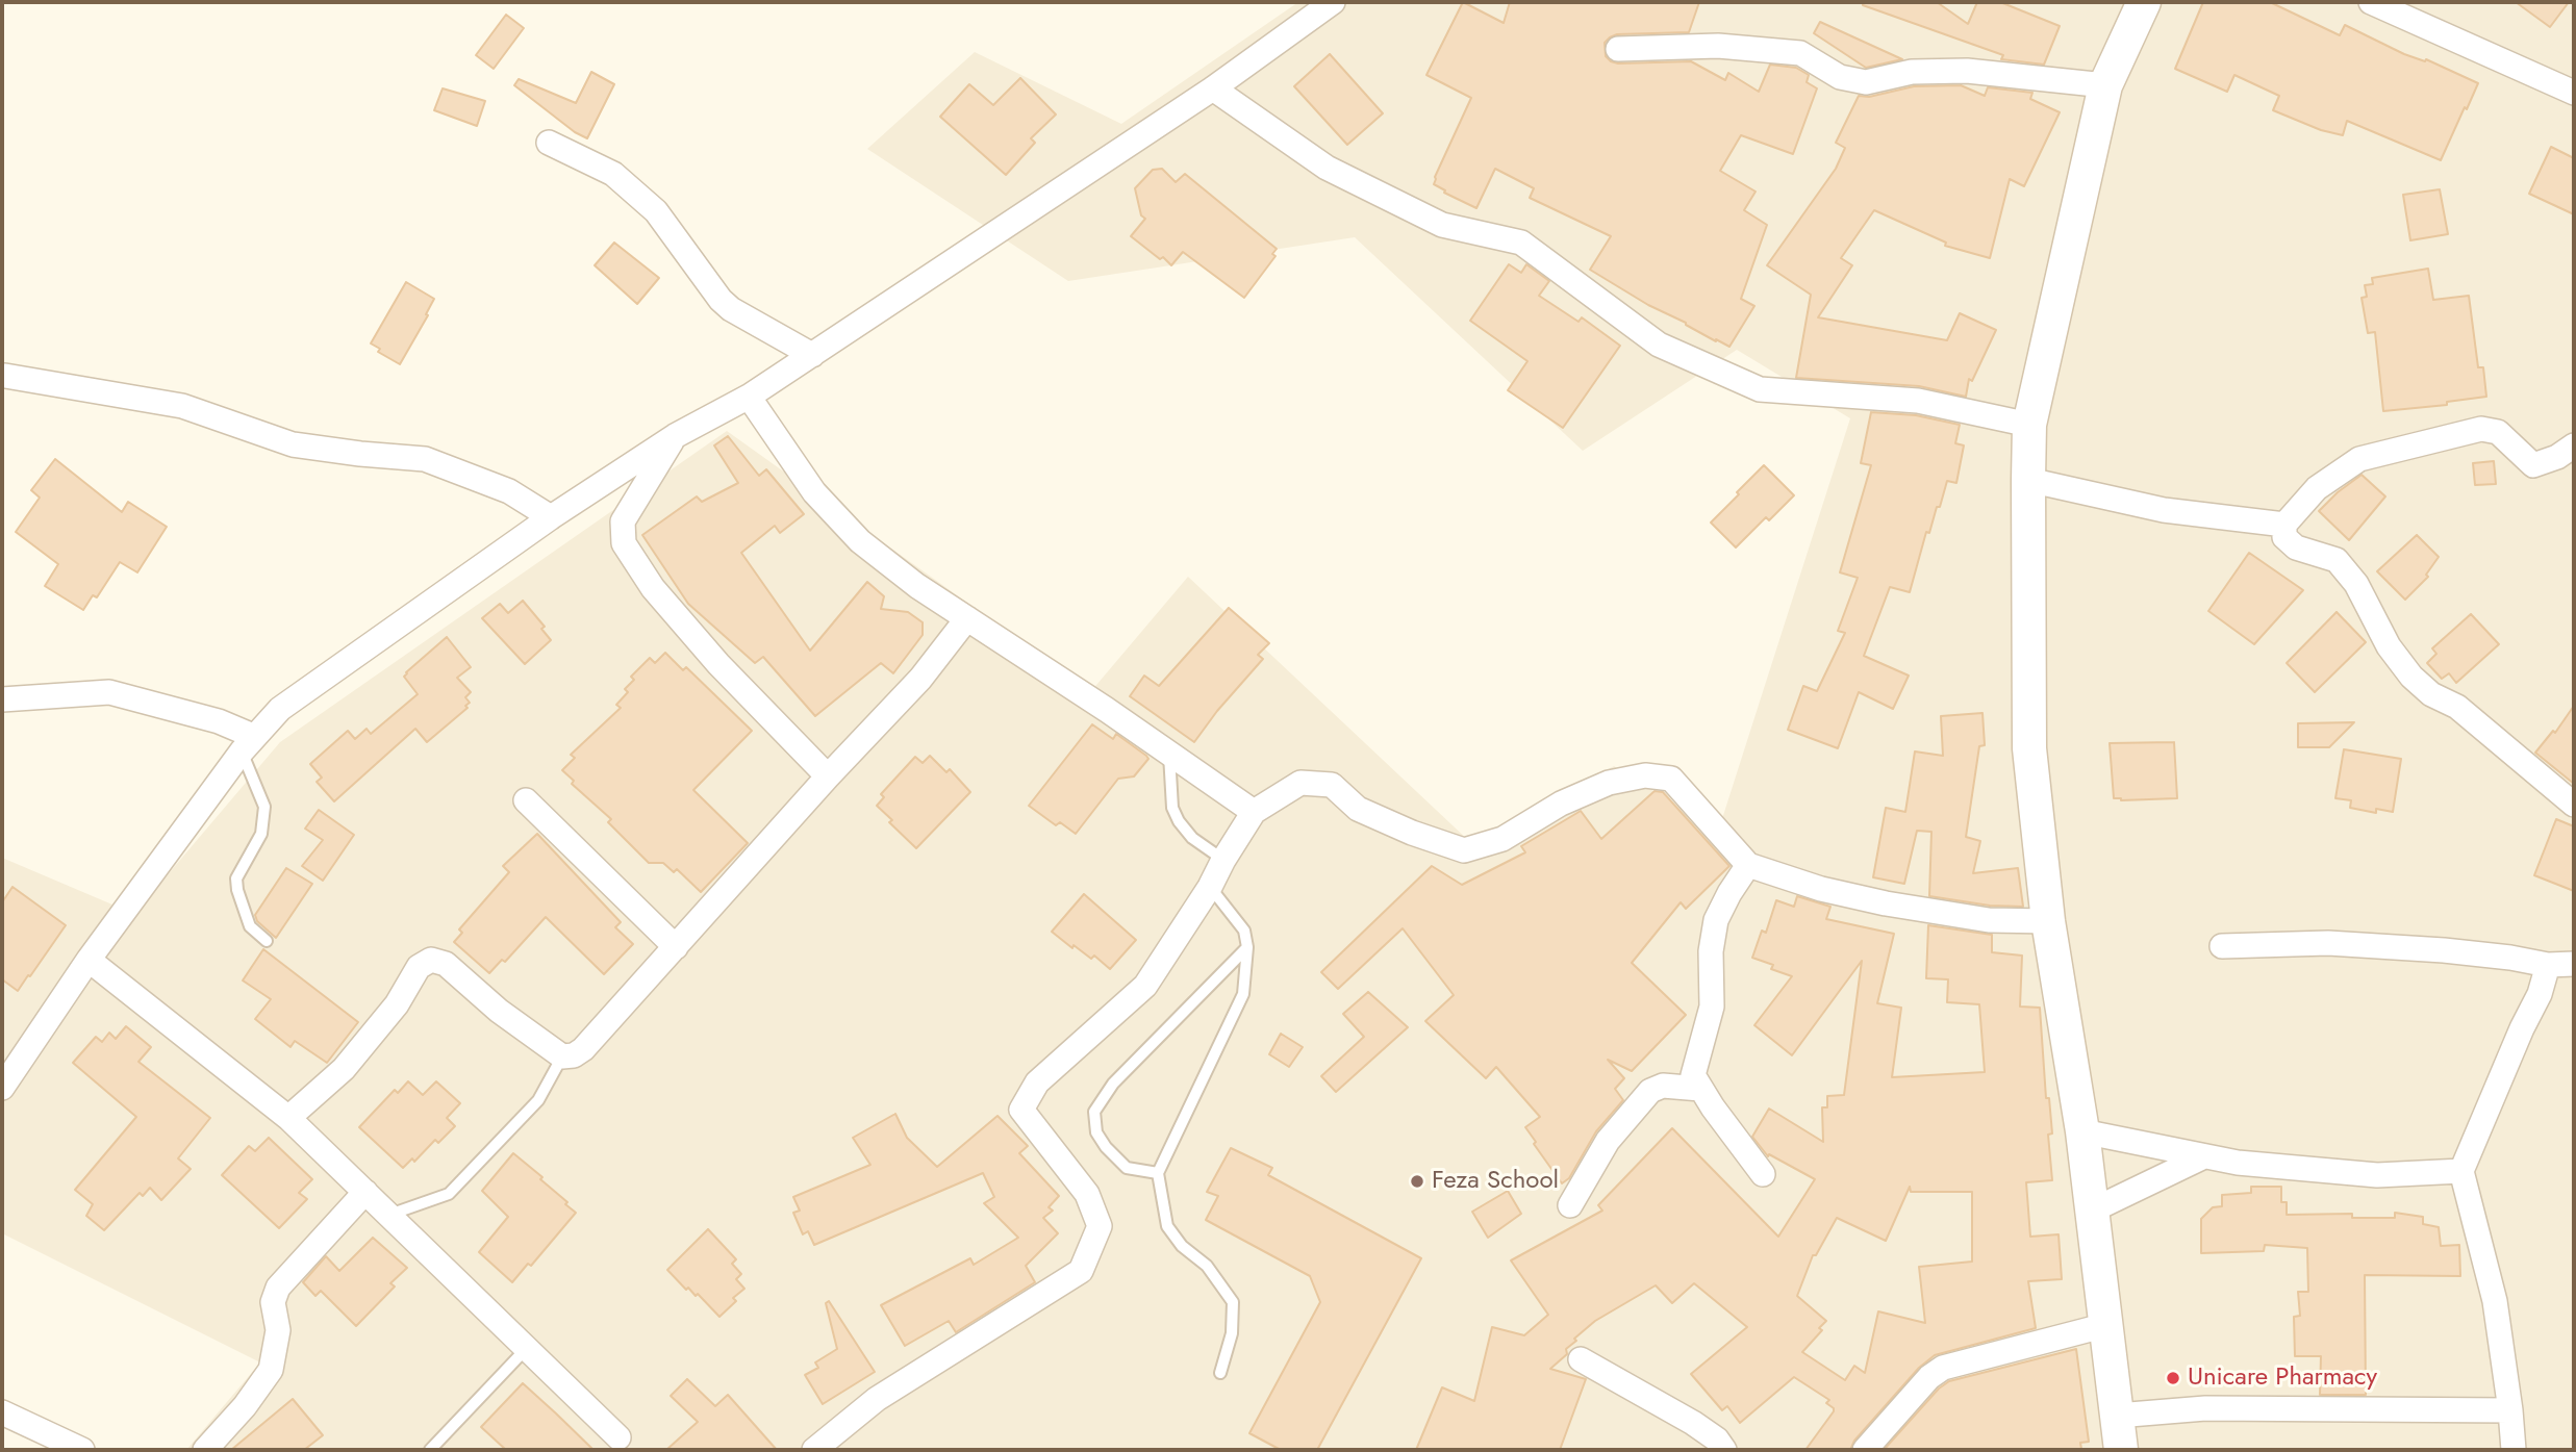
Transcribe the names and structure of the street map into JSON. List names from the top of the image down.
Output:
{
  "places": ["Feza School", "Unicare Pharmacy"]
}
